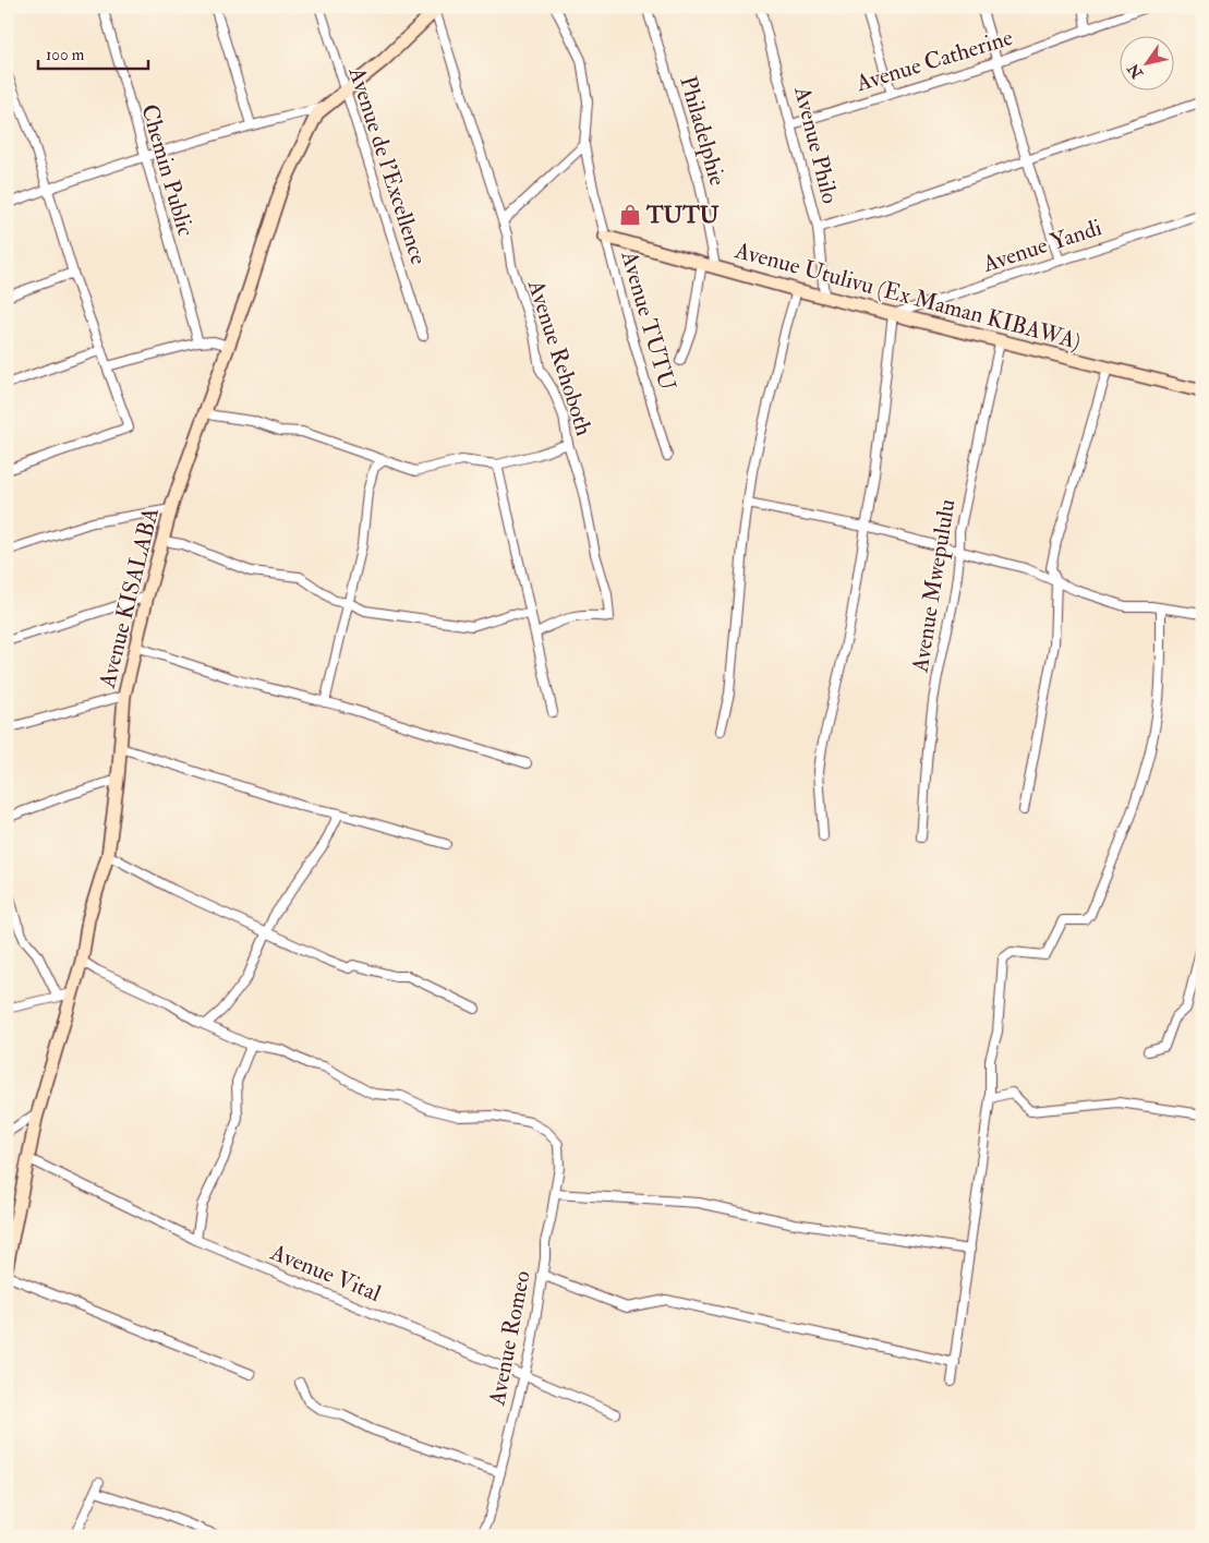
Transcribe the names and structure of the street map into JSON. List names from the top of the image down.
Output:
{
  "streets": {
    "street": [
      "Avenue Catherine",
      "Philadelphie",
      "Avenue Philo",
      "Avenue de l'Excellence",
      "Chemin Public",
      "Avenue Yandi",
      "Avenue Utulivu (Ex Maman KIBAWA)",
      "Avenue TUTU",
      "Avenue Rehoboth",
      "Avenue Mwepululu",
      "Avenue KISALABA",
      "Avenue Vital",
      "Avenue Romeo"
    ]
  },
  "crossings": [
    ["Avenue Catherine", "Avenue Philo"],
    ["Philadelphie", "Avenue Utulivu (Ex Maman KIBAWA)"],
    ["Avenue Philo", "Avenue Utulivu (Ex Maman KIBAWA)"],
    ["Avenue de l'Excellence", "Avenue KISALABA"],
    ["Avenue Yandi", "Avenue Utulivu (Ex Maman KIBAWA)"],
    ["Avenue Utulivu (Ex Maman KIBAWA)", "Avenue TUTU"],
    ["Avenue Utulivu (Ex Maman KIBAWA)", "Avenue Mwepululu"],
    ["Avenue Rehoboth", "Avenue KISALABA"],
    ["Avenue KISALABA", "Avenue Vital"],
    ["Avenue Vital", "Avenue Romeo"]
  ],
  "places": {
    "shop": ["TUTU"]
  },
  "scale_bar": "100 m",
  "north": "bottom left"
}
